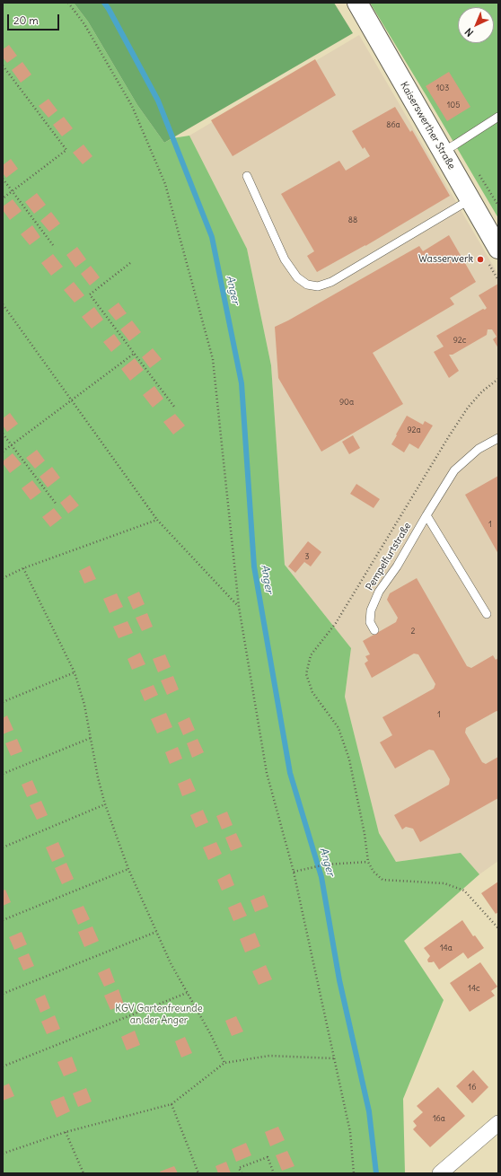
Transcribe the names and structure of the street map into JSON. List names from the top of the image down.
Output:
{
  "streets": {
    "main road": ["Kaiserswerther Straße"],
    "lane": ["Pempelfurtstraße"]
  },
  "water": ["Anger"],
  "parks": ["KGV Gartenfreunde an der Anger"],
  "places": ["Wasserwerk"],
  "house_numbers": [
    "103",
    "105",
    "86a",
    "88",
    "92c",
    "90a",
    "92a",
    "1",
    "3",
    "2",
    "1",
    "14a",
    "14c",
    "16",
    "16a"
  ],
  "scale_bar": "20 m",
  "north": "bottom left"
}
